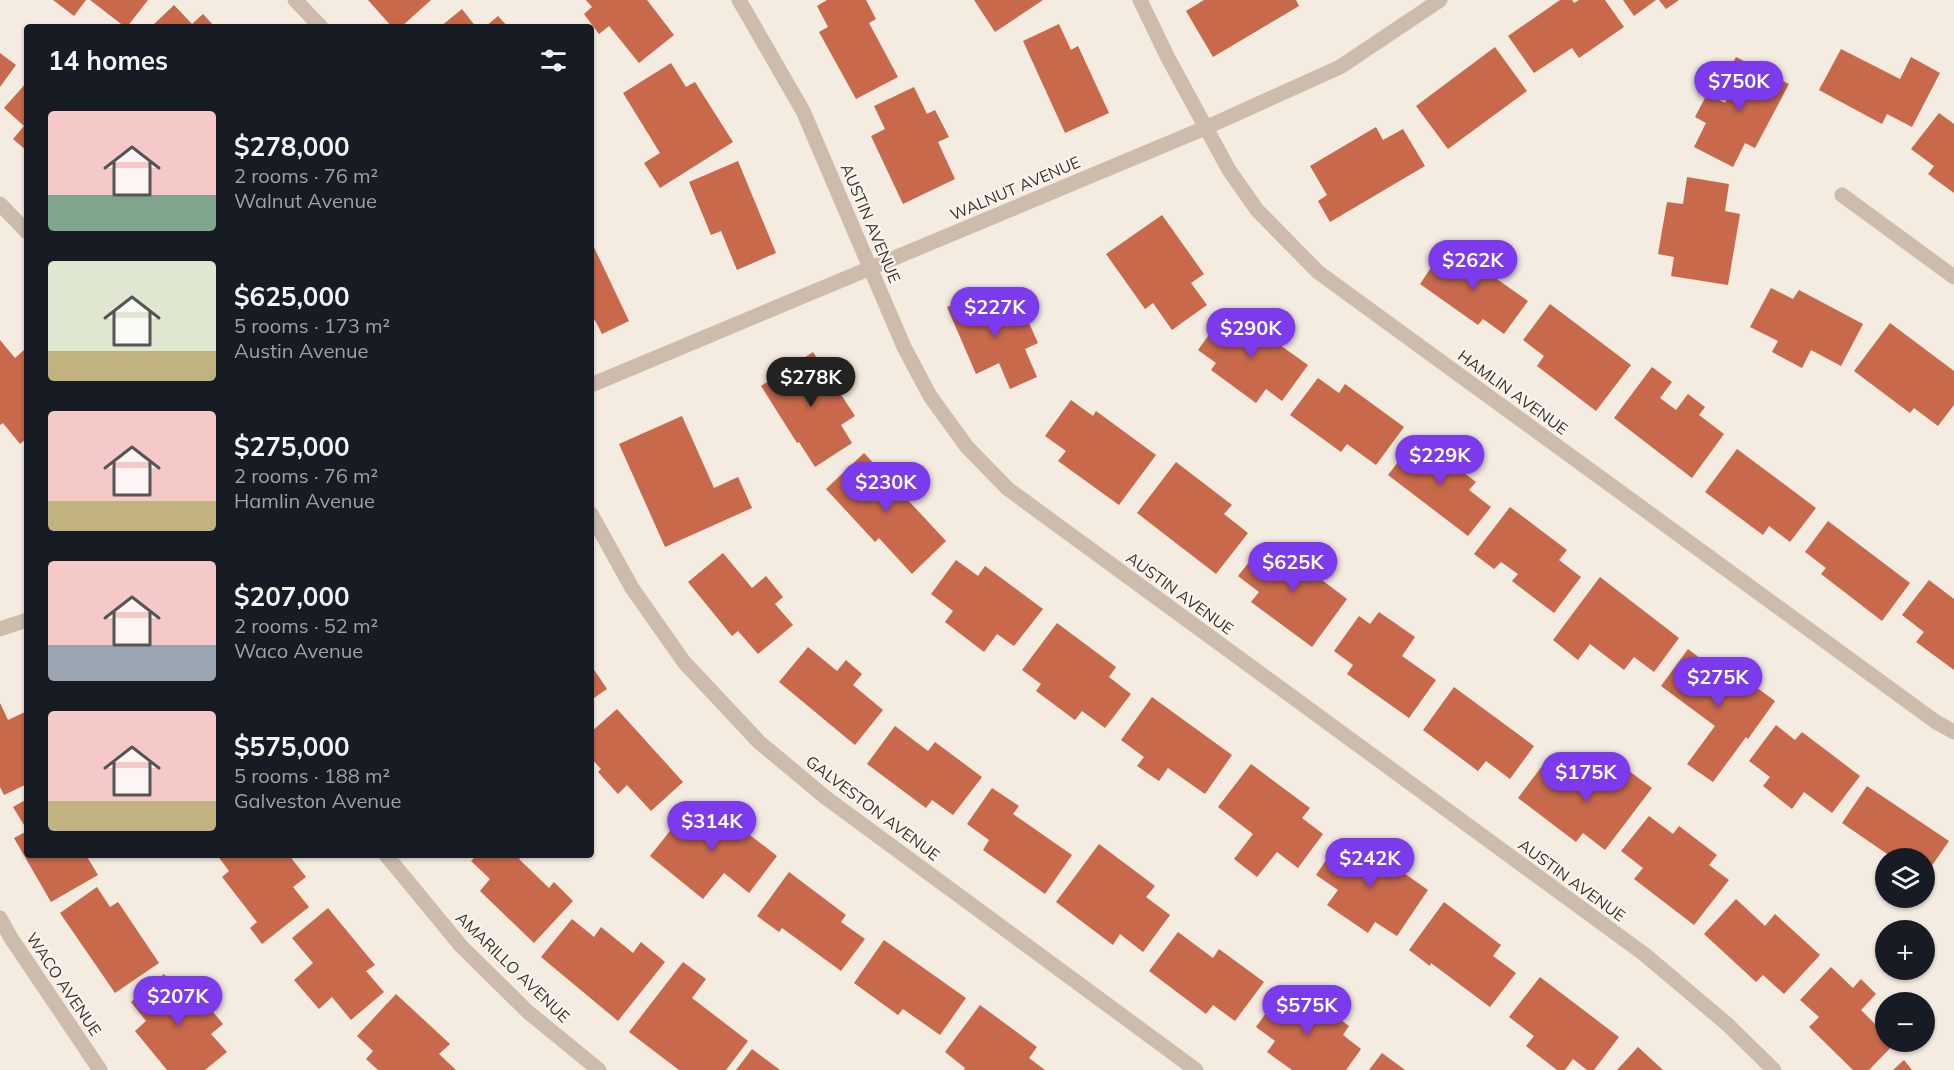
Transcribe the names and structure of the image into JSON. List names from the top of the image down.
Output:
{
  "streets": {
    "street": [
      "WALNUT AVENUE",
      "AUSTIN AVENUE",
      "HAMLIN AVENUE",
      "GALVESTON AVENUE",
      "AMARILLO AVENUE",
      "WACO AVENUE"
    ]
  },
  "crossings": [
    ["WALNUT AVENUE", "AUSTIN AVENUE"],
    ["WALNUT AVENUE", "HAMLIN AVENUE"]
  ],
  "page": {
    "heading": "14 homes",
    "price": [
      "$750K",
      "$262K",
      "$227K",
      "$290K",
      "$278K",
      "$229K",
      "$230K",
      "$625K",
      "$275K",
      "$175K",
      "$314K",
      "$242K",
      "$207K",
      "$575K"
    ],
    "list": [
      {
        "name": "$278,000",
        "note": "2 rooms · 76 m² · Walnut Avenue"
      },
      {
        "name": "$625,000",
        "note": "5 rooms · 173 m² · Austin Avenue"
      },
      {
        "name": "$275,000",
        "note": "2 rooms · 76 m² · Hamlin Avenue"
      },
      {
        "name": "$207,000",
        "note": "2 rooms · 52 m² · Waco Avenue"
      },
      {
        "name": "$575,000",
        "note": "5 rooms · 188 m² · Galveston Avenue"
      }
    ],
    "map_buttons": ["+", "−"]
  }
}
